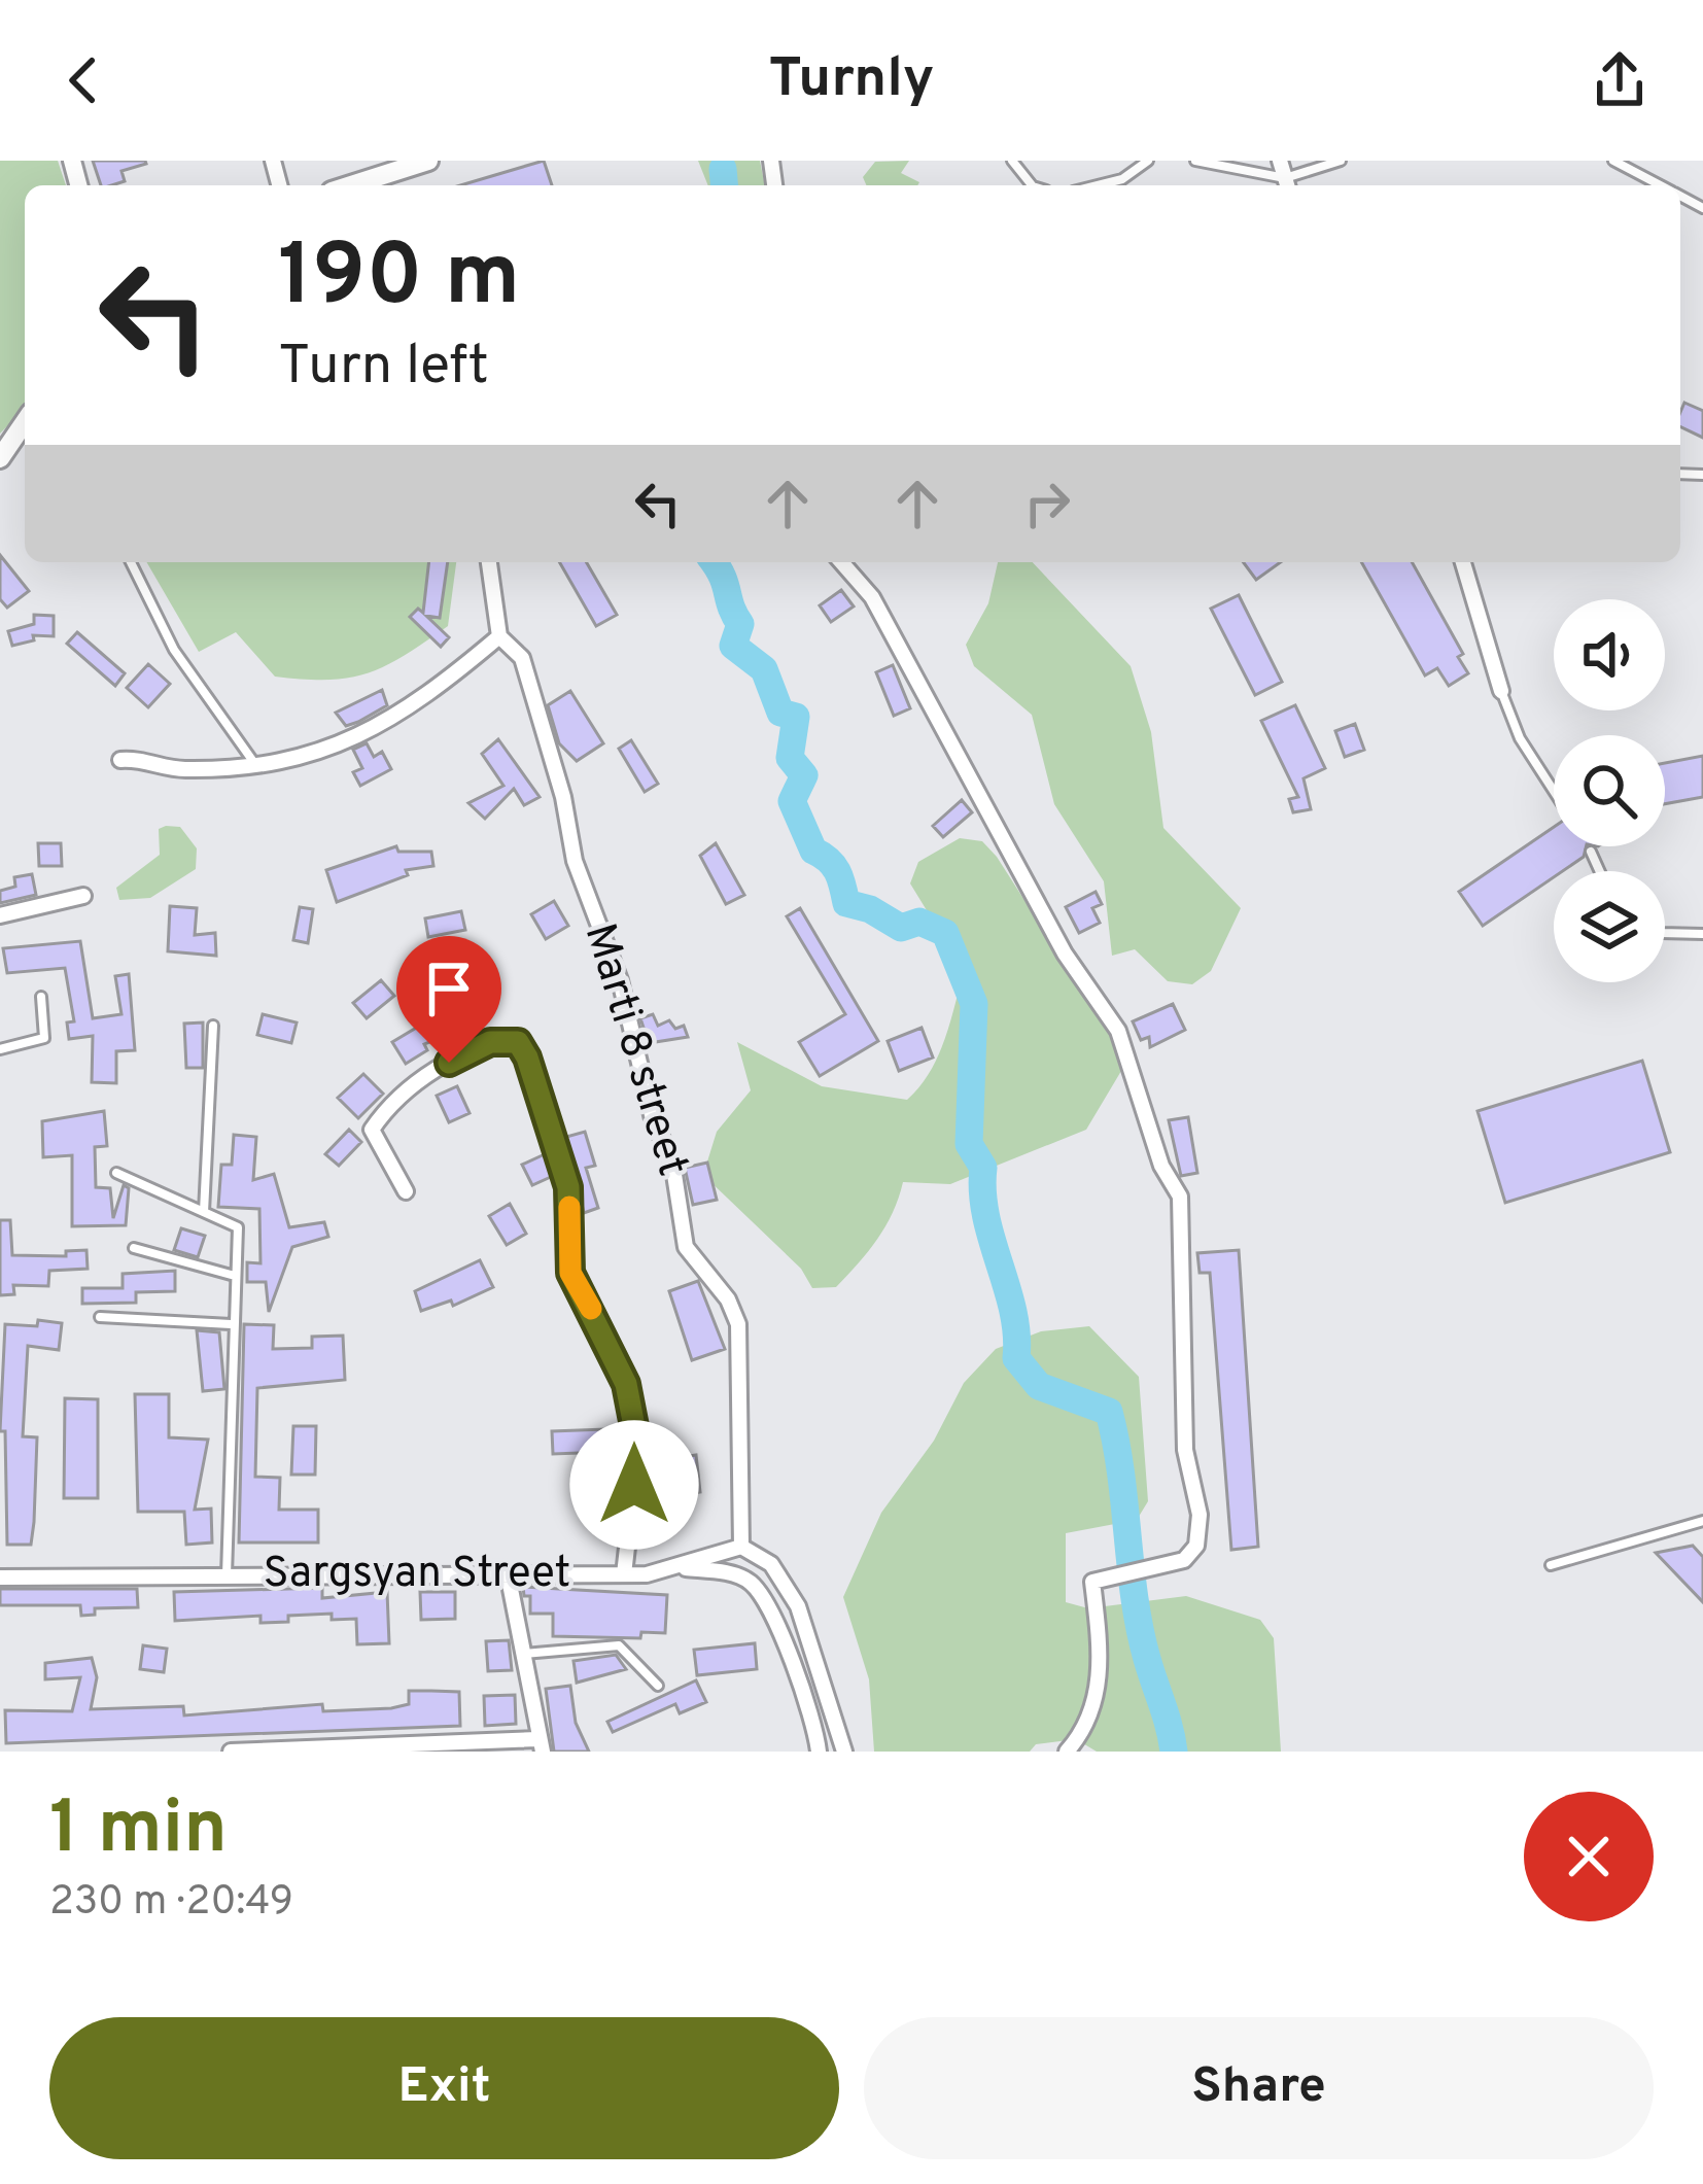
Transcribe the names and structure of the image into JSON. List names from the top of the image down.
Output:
{
  "streets": {
    "street": ["Marti 8 street", "Sargsyan Street"]
  },
  "crossings": [
    ["Marti 8 street", "Sargsyan Street"]
  ],
  "page": {
    "header": "Turnly",
    "turn": ["190 m", "Turn left"],
    "heading": ["1 min", "230 m · 20:49"],
    "buttons": ["Exit", "Share"]
  }
}
